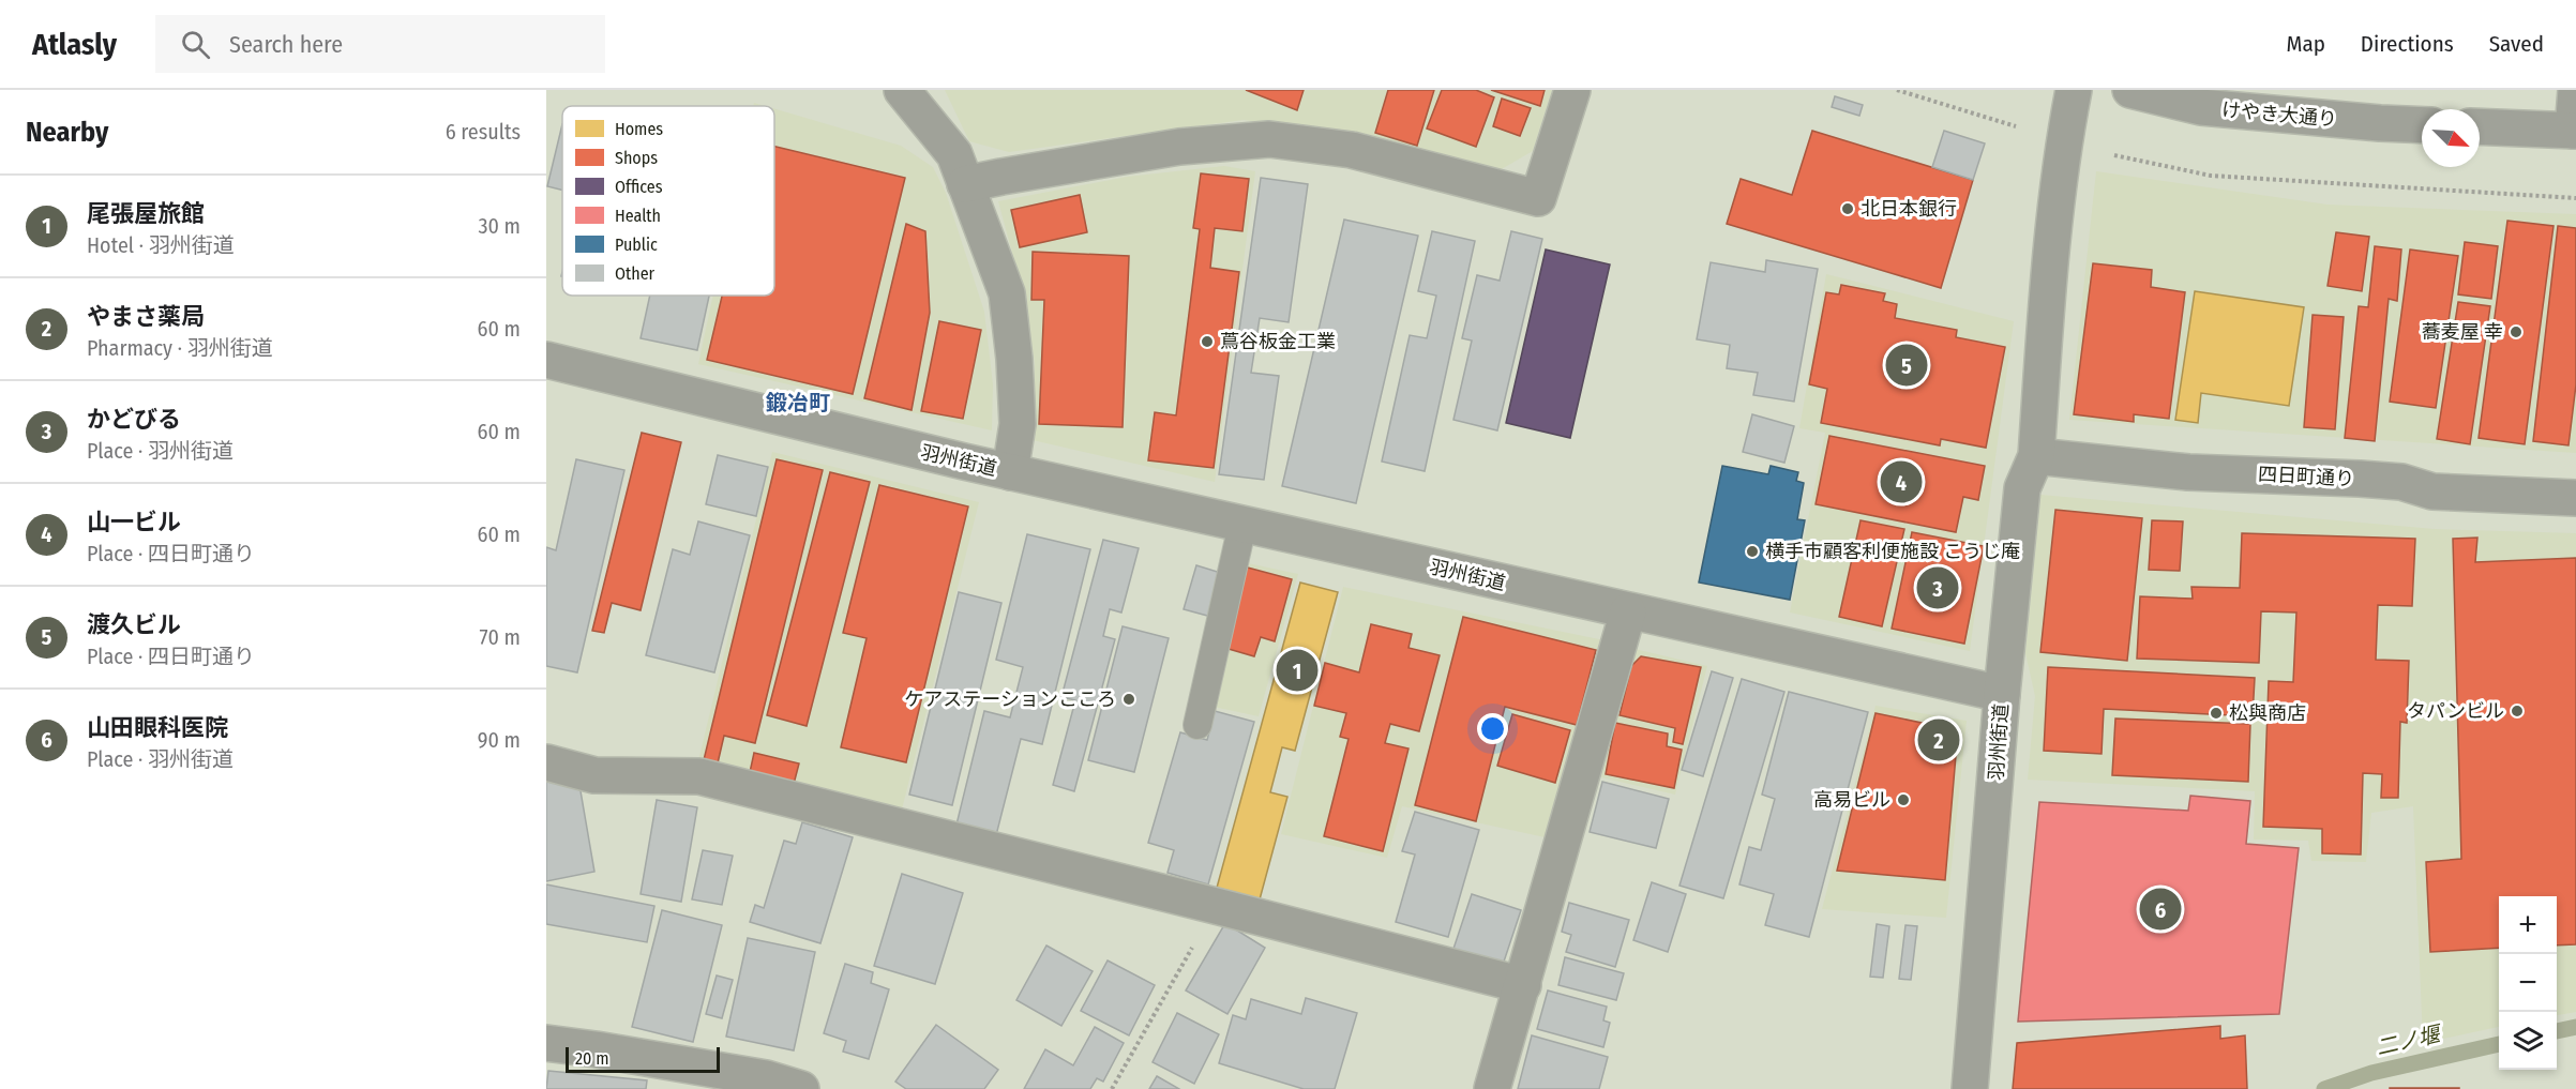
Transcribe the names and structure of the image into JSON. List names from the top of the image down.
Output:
{
  "streets": {
    "street": ["けやき大通り", "羽州街道", "四日町通り"]
  },
  "districts": ["鍛冶町"],
  "water": ["二ノ堰"],
  "places": [
    "北日本銀行",
    "蕎麦屋 幸",
    "蔦谷板金工業",
    "横手市顧客利便施設 こうじ庵",
    "ケアステーションこころ",
    "タパンビル",
    "松與商店",
    "高易ビル"
  ],
  "legend": [
    "Homes",
    "Shops",
    "Offices",
    "Health",
    "Public",
    "Other"
  ],
  "scale_bar": "20 m",
  "north": "bottom right",
  "page": {
    "header": "Atlasly",
    "search": "Search here",
    "nav": ["Map", "Directions", "Saved"],
    "heading": ["Nearby", "6 results"],
    "list": [
      {
        "mark": "1",
        "name": "尾張屋旅館",
        "note": "Hotel · 羽州街道",
        "value": "30 m"
      },
      {
        "mark": "2",
        "name": "やまさ薬局",
        "note": "Pharmacy · 羽州街道",
        "value": "60 m"
      },
      {
        "mark": "3",
        "name": "かどびる",
        "note": "Place · 羽州街道",
        "value": "60 m"
      },
      {
        "mark": "4",
        "name": "山一ビル",
        "note": "Place · 四日町通り",
        "value": "60 m"
      },
      {
        "mark": "5",
        "name": "渡久ビル",
        "note": "Place · 四日町通り",
        "value": "70 m"
      },
      {
        "mark": "6",
        "name": "山田眼科医院",
        "note": "Place · 羽州街道",
        "value": "90 m"
      }
    ],
    "pins": [
      "5",
      "4",
      "3",
      "1",
      "2",
      "6"
    ],
    "map_buttons": ["+", "−"],
    "scale": "20 m"
  }
}
